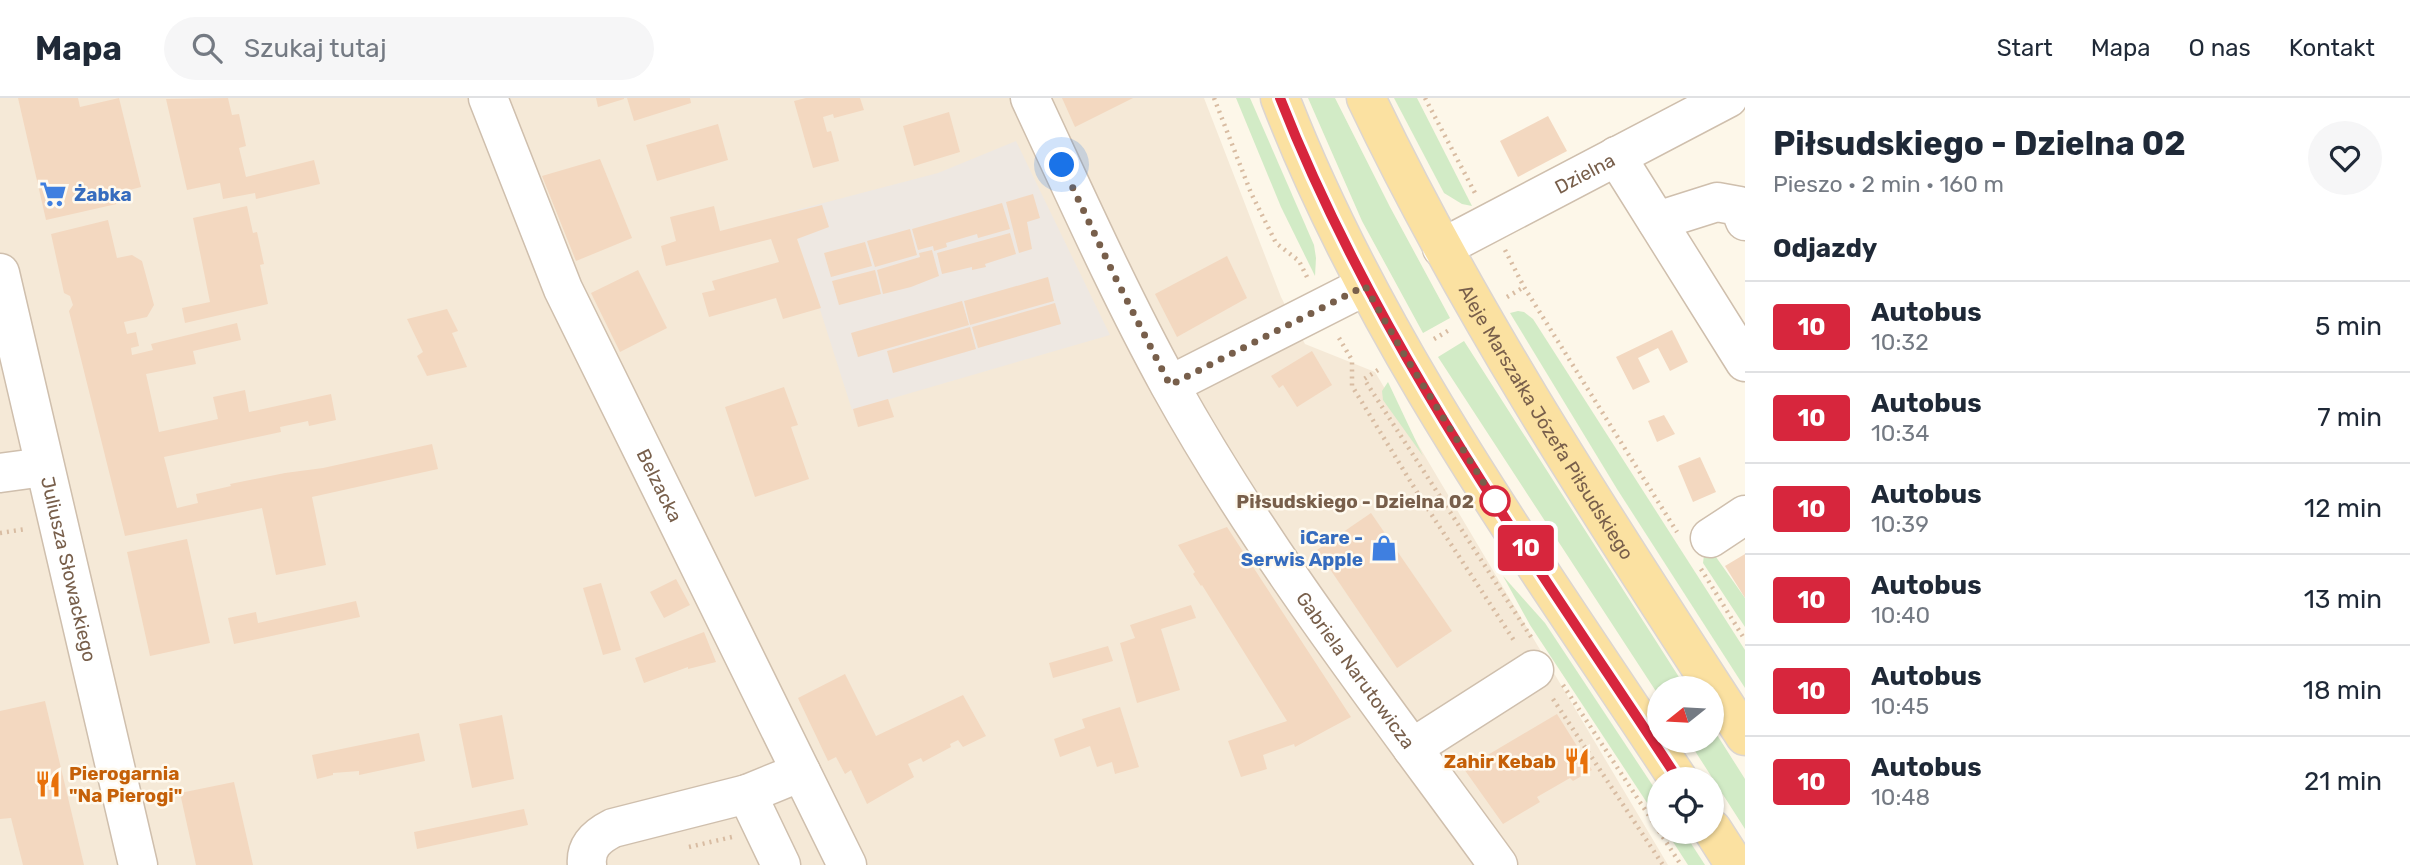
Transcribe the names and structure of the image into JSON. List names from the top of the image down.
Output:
{
  "streets": {
    "main road": ["Aleje Marszałka Józefa Piłsudskiego"],
    "street": [
      "Dzielna",
      "Belzacka",
      "Juliusza Słowackiego",
      "Gabriela Narutowicza"
    ]
  },
  "crossings": [
    ["Dzielna", "Aleje Marszałka Józefa Piłsudskiego"]
  ],
  "places": {
    "supermarket": ["Żabka"],
    "other": ["Piłsudskiego - Dzielna 02"],
    "shop": ["iCare - Serwis Apple"],
    "restaurant": ["Zahir Kebab", "Pierogarnia \"Na Pierogi\""]
  },
  "lines": ["bus line 10"],
  "north": "left",
  "page": {
    "header": "Mapa",
    "search": "Szukaj tutaj",
    "nav": [
      "Start",
      "Mapa",
      "O nas",
      "Kontakt"
    ],
    "on_map": "10",
    "heading": [
      ["Piłsudskiego - Dzielna 02", "Pieszo · 2 min · 160 m"],
      "Odjazdy"
    ],
    "list": [
      {
        "mark": "10",
        "name": "Autobus",
        "note": "10:32",
        "value": "5 min"
      },
      {
        "mark": "10",
        "name": "Autobus",
        "note": "10:34",
        "value": "7 min"
      },
      {
        "mark": "10",
        "name": "Autobus",
        "note": "10:39",
        "value": "12 min"
      },
      {
        "mark": "10",
        "name": "Autobus",
        "note": "10:40",
        "value": "13 min"
      },
      {
        "mark": "10",
        "name": "Autobus",
        "note": "10:45",
        "value": "18 min"
      },
      {
        "mark": "10",
        "name": "Autobus",
        "note": "10:48",
        "value": "21 min"
      }
    ]
  }
}
